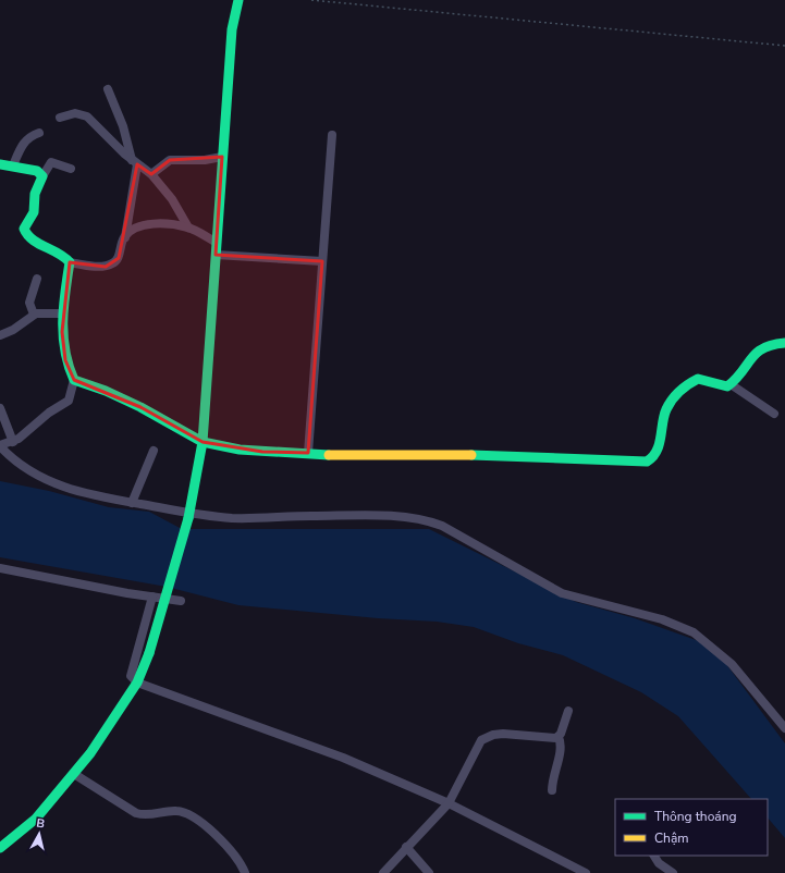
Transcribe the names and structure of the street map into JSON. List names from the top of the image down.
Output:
{
  "legend": ["Thông thoáng", "Chậm"],
  "north": "top"
}
